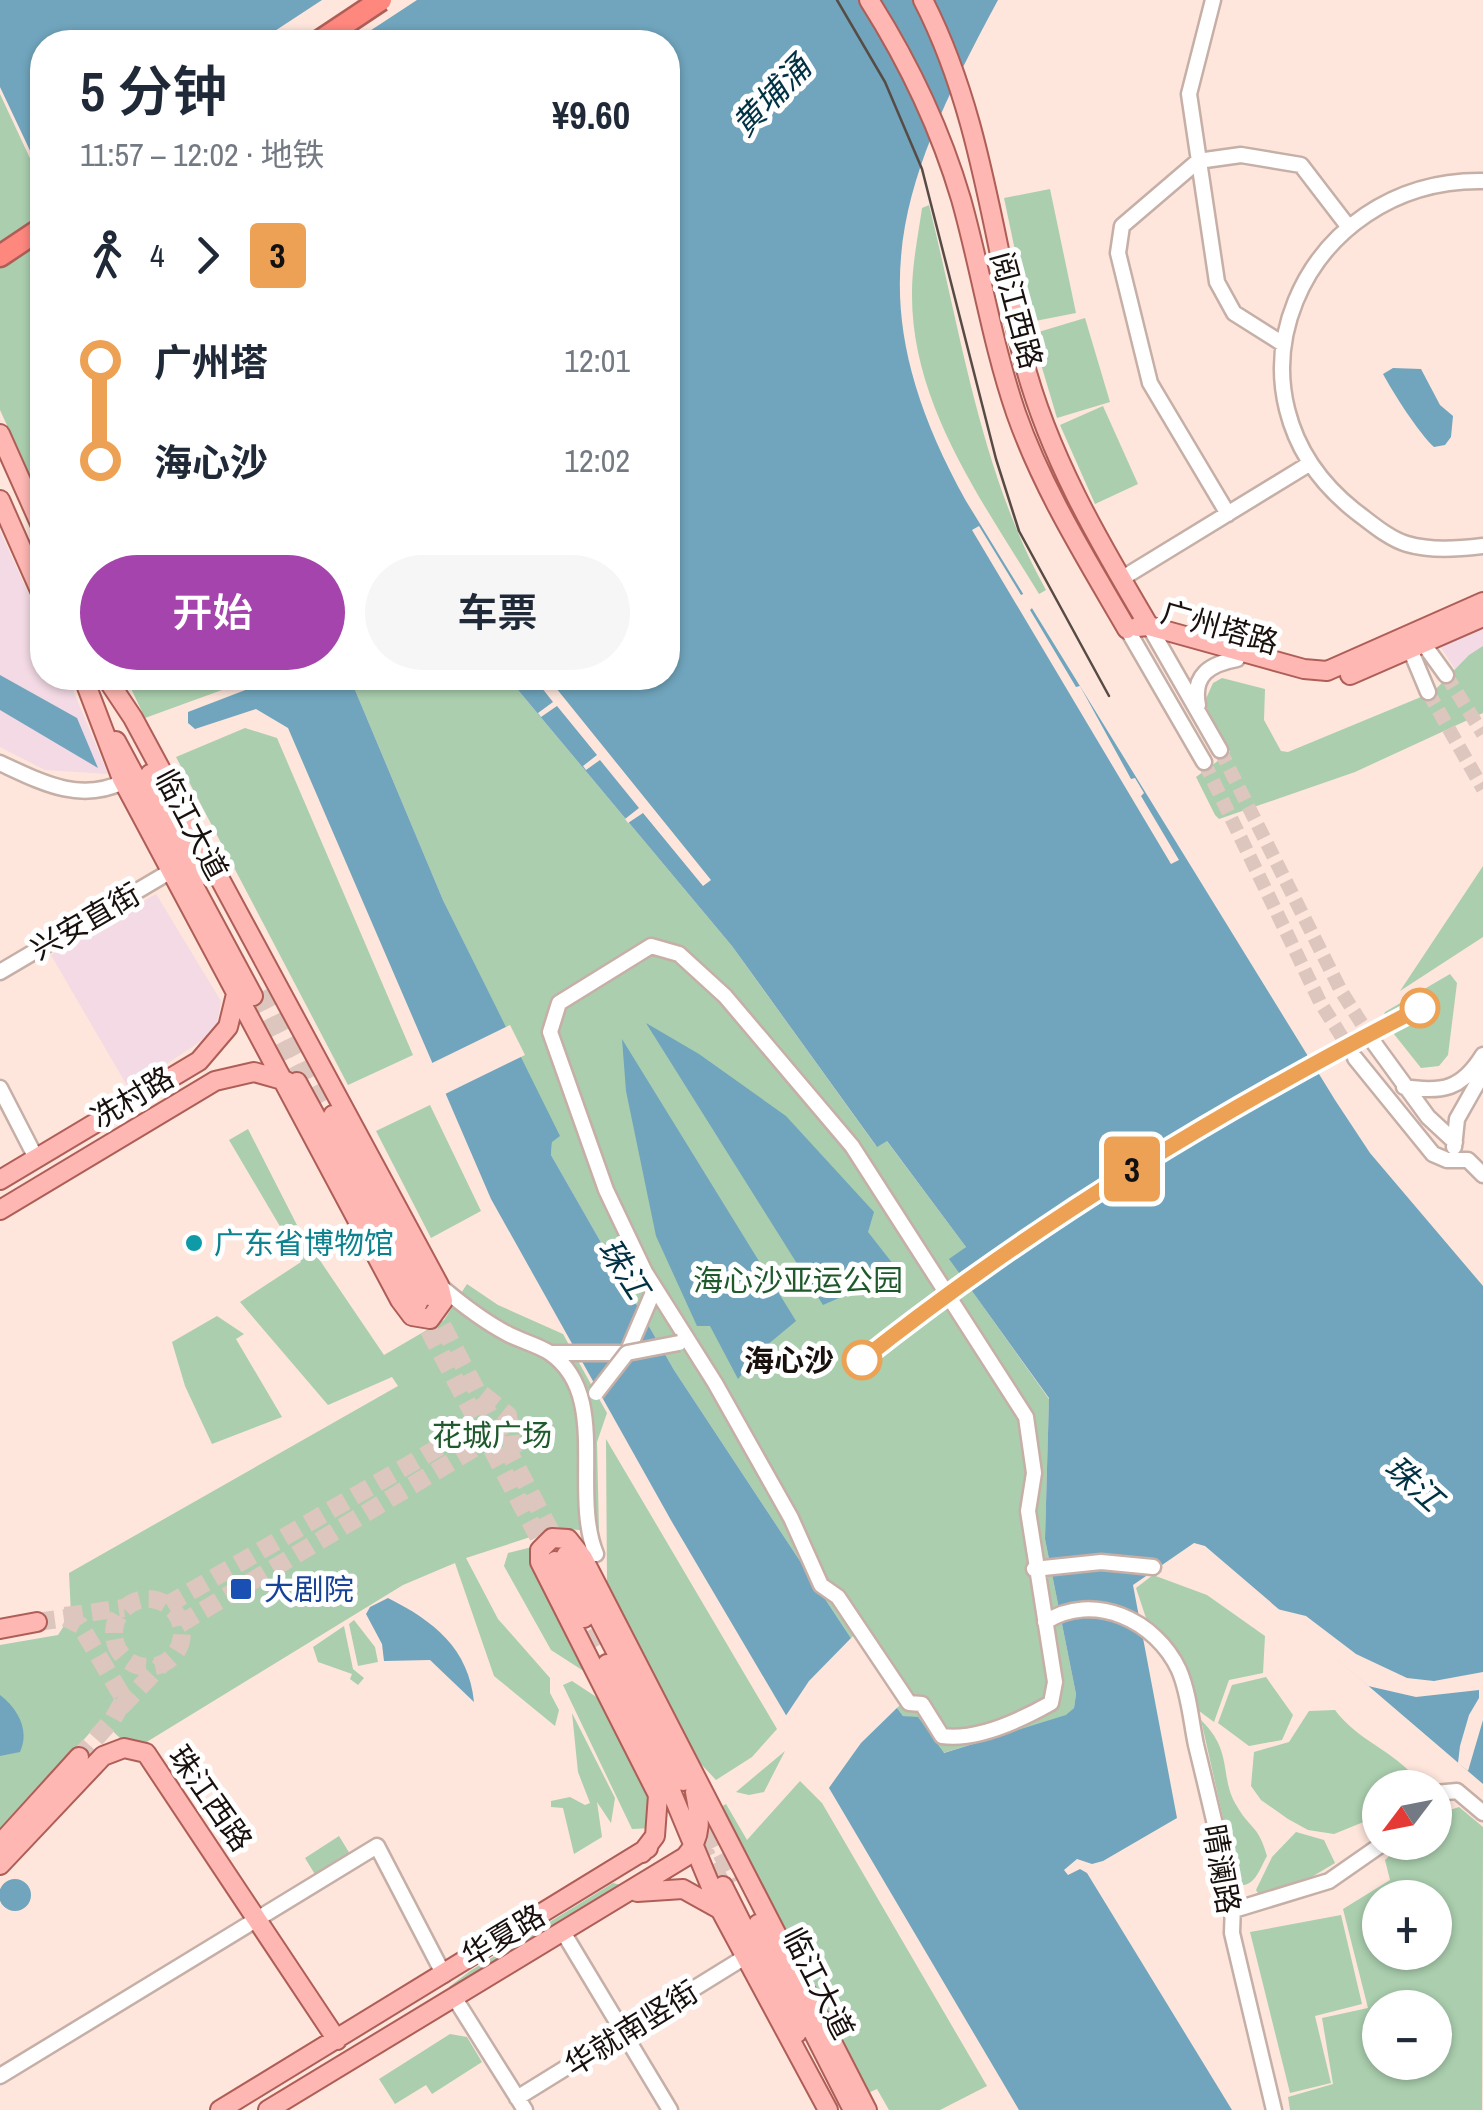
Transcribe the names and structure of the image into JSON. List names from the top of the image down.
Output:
{
  "streets": {
    "main road": [
      "阅江西路",
      "广州塔路",
      "临江大道",
      "冼村路",
      "珠江西路",
      "华夏路"
    ],
    "street": ["兴安直街", "晴澜路", "华就南竖街"]
  },
  "crossings": [
    ["阅江西路", "广州塔路"],
    ["临江大道", "冼村路"],
    ["珠江西路", "华夏路"]
  ],
  "water": ["黄埔涌", "珠江"],
  "parks": ["海心沙亚运公园", "花城广场"],
  "places": {
    "other": ["广东省博物馆", "海心沙"],
    "transit": ["大剧院"]
  },
  "lines": ["metro line 3"],
  "north": "bottom left",
  "page": {
    "on_map": "3",
    "heading": ["5 分钟", "11:57 – 12:02 · 地铁", "¥9.60"],
    "legs": ["4", "3"],
    "list": [
      {
        "name": "广州塔",
        "value": "12:01"
      },
      {
        "name": "海心沙",
        "value": "12:02"
      }
    ],
    "buttons": ["开始", "车票"],
    "map_buttons": ["+", "−"]
  }
}
